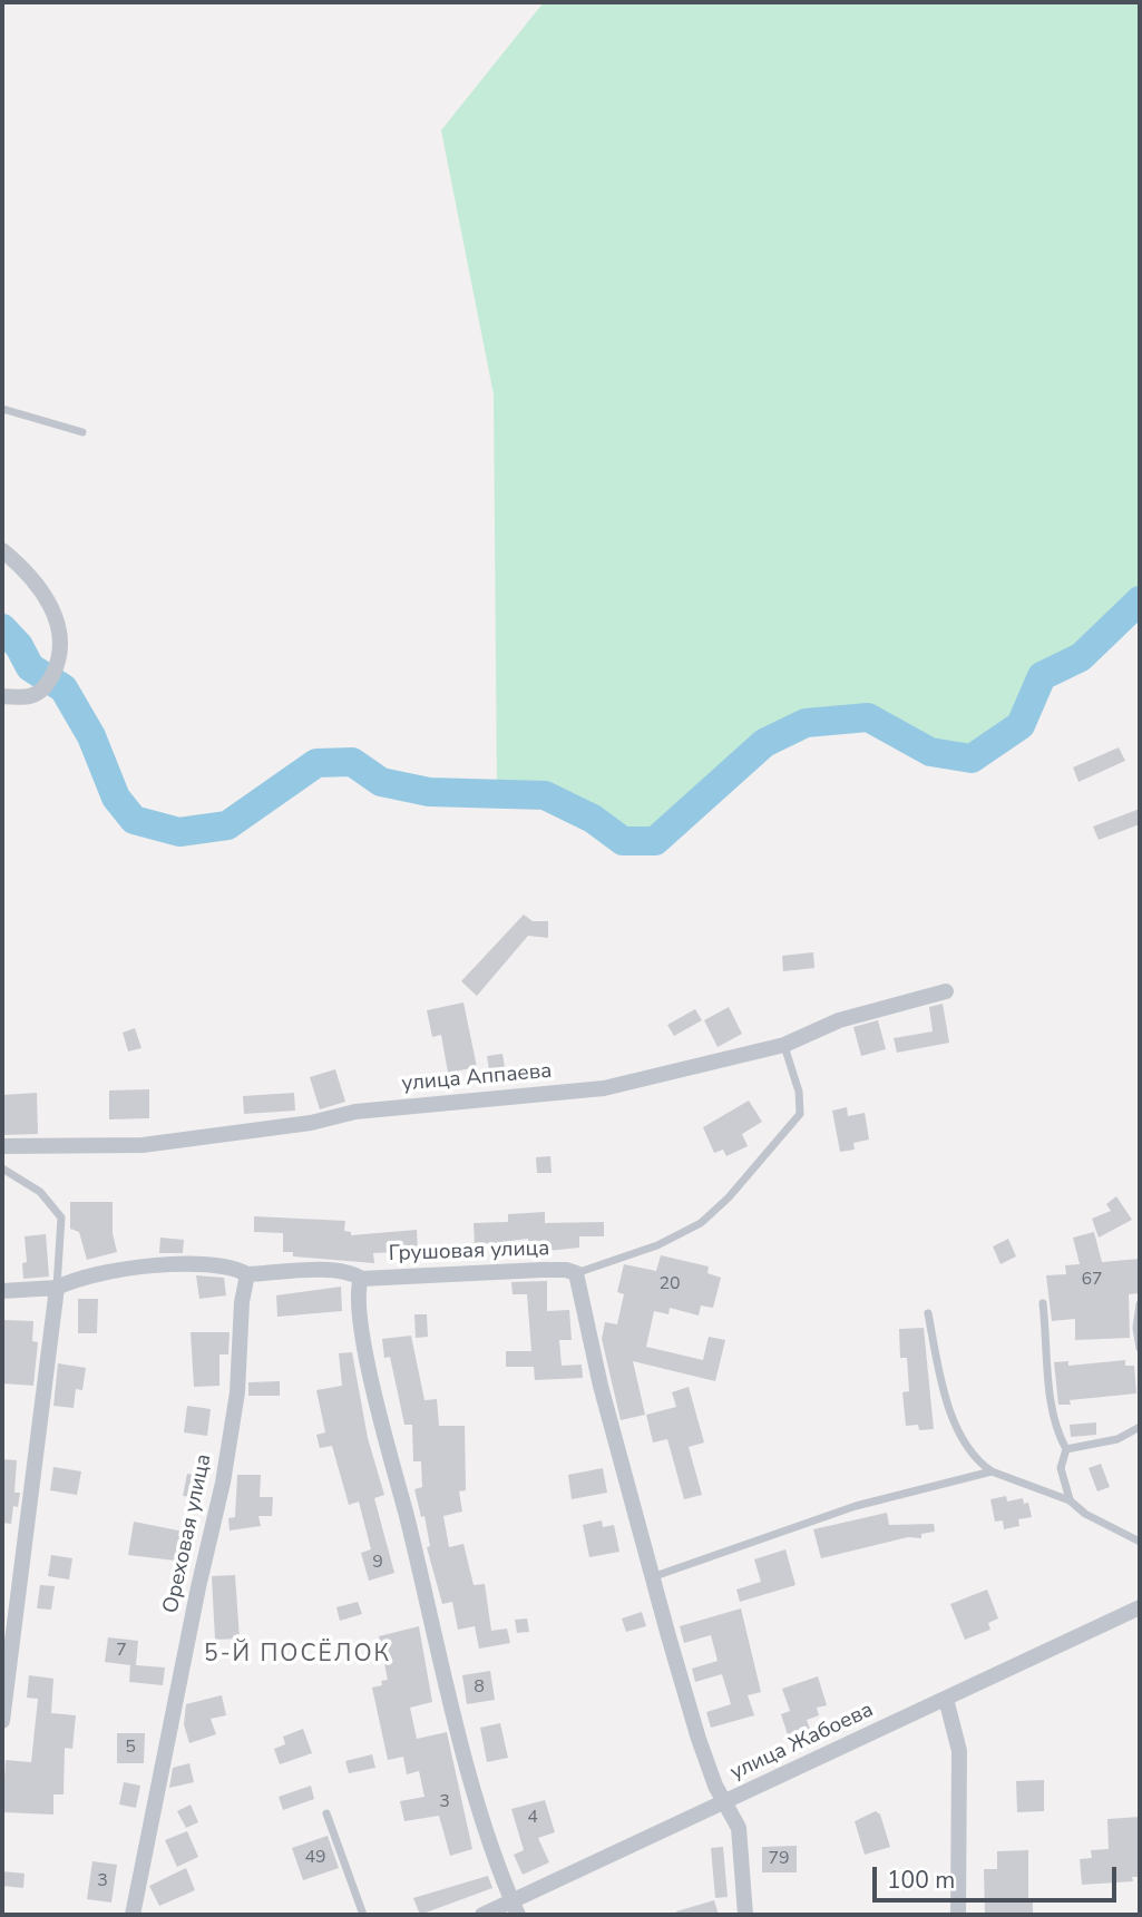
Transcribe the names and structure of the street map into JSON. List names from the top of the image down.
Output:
{
  "streets": {
    "street": [
      "улица Аппаева",
      "Грушовая улица",
      "Ореховая улица",
      "улица Жабоева"
    ]
  },
  "crossings": [
    ["Грушовая улица", "улица Жабоева"]
  ],
  "districts": ["5-Й ПОСЁЛОК"],
  "house_numbers": [
    "67",
    "20",
    "9",
    "7",
    "8",
    "5",
    "3",
    "4",
    "49",
    "79",
    "3"
  ],
  "scale_bar": "100 m"
}
